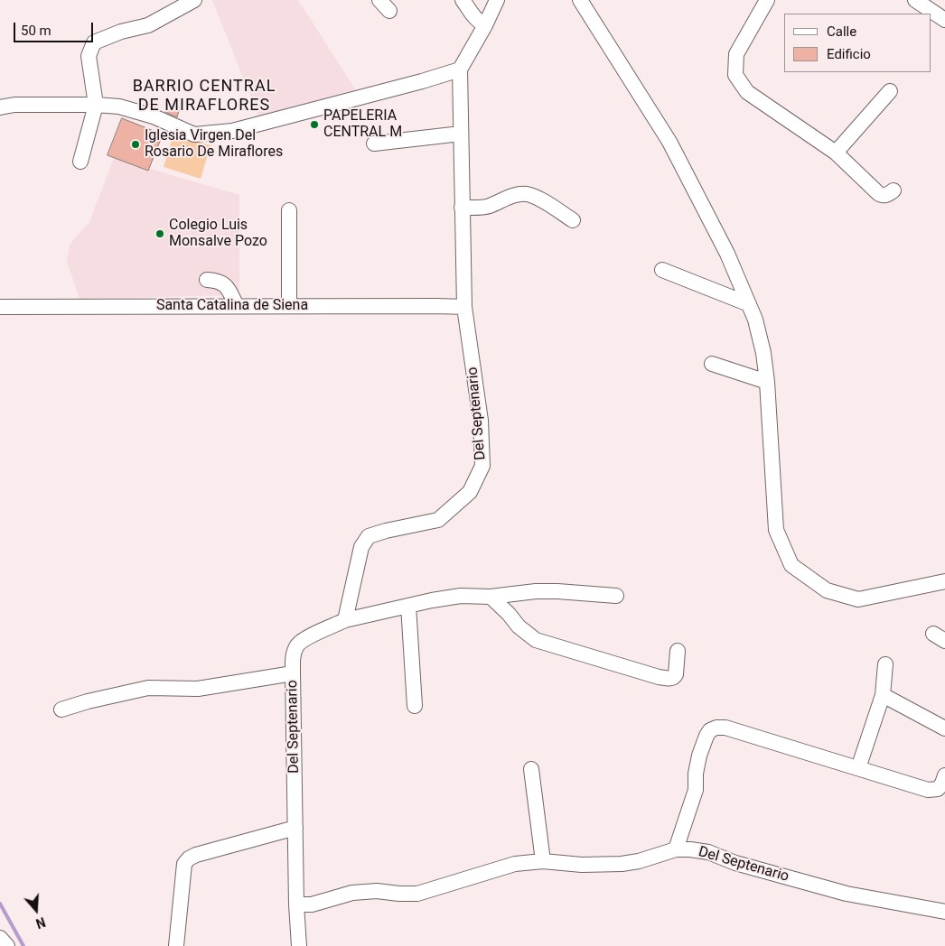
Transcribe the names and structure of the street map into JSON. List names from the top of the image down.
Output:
{
  "streets": {
    "street": ["Santa Catalina de Siena", "Del Septenario"]
  },
  "crossings": [
    ["Santa Catalina de Siena", "Del Septenario"]
  ],
  "districts": ["BARRIO CENTRAL DE MIRAFLORES"],
  "places": ["PAPELERIA CENTRAL M", "Iglesia Virgen Del Rosario De Miraflores", "Colegio Luis Monsalve Pozo"],
  "legend": ["Calle", "Edificio"],
  "scale_bar": "50 m",
  "north": "bottom"
}
